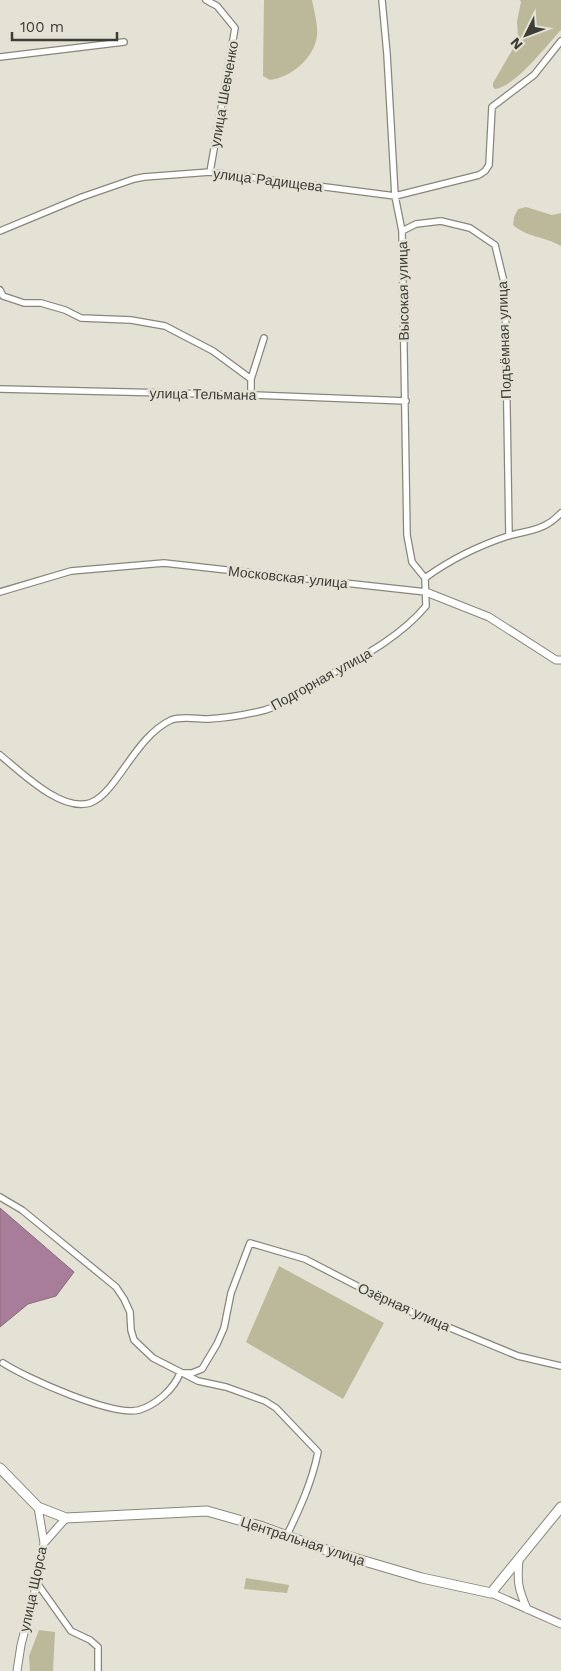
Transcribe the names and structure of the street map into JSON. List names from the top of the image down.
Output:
{
  "streets": {
    "main road": ["Центральная улица"],
    "street": [
      "улица Шевченко",
      "улица Радищева",
      "Высокая улица",
      "Подъёмная улица",
      "улица Тельмана",
      "Московская улица",
      "Подгорная улица",
      "Озёрная улица",
      "улица Щорса"
    ]
  },
  "crossings": [
    ["улица Шевченко", "улица Радищева"],
    ["улица Радищева", "Высокая улица"],
    ["Высокая улица", "Подъёмная улица"],
    ["Высокая улица", "улица Тельмана"],
    ["Московская улица", "Подгорная улица"],
    ["Центральная улица", "улица Щорса"]
  ],
  "scale_bar": "100 m",
  "north": "bottom left"
}
